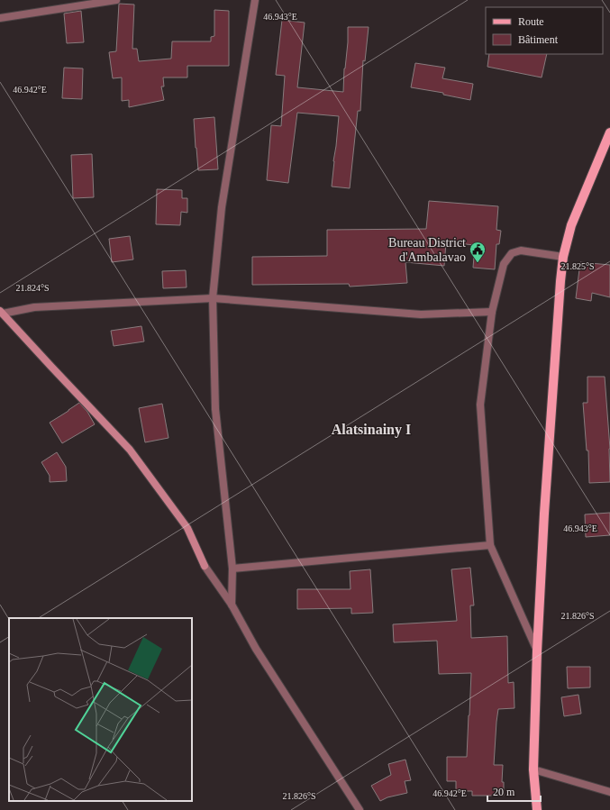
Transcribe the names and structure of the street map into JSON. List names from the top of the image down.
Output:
{
  "districts": ["Alatsinainy I"],
  "places": {
    "public building": ["Bureau District d'Ambalavao"]
  },
  "legend": ["Route", "Bâtiment"],
  "scale_bar": "20 m",
  "coordinates": [
    "46.943°E",
    "46.942°E",
    "21.825°S",
    "21.824°S",
    "21.826°S"
  ]
}
